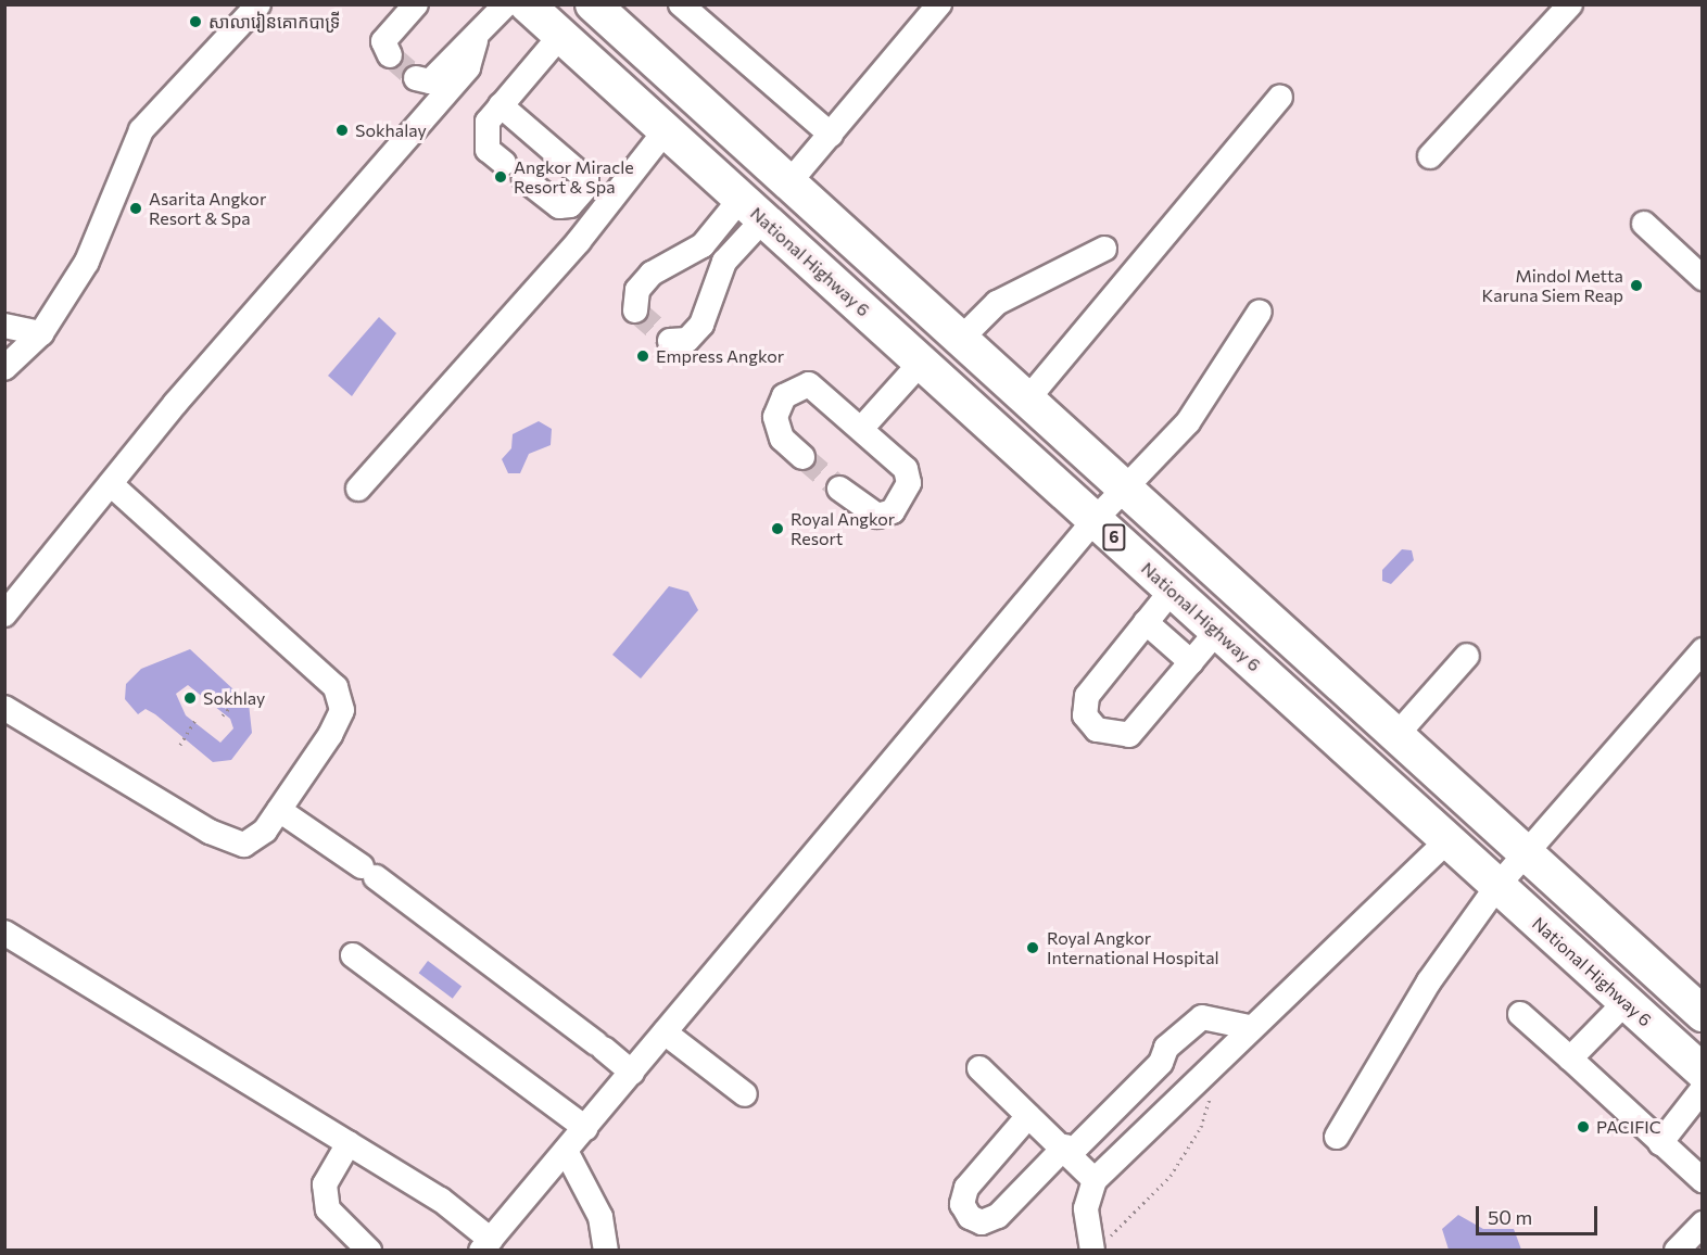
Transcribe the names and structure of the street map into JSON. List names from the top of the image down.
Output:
{
  "streets": {
    "highway": ["National Highway 6", "6"]
  },
  "places": [
    "សាលារៀនគោកបាទ្រី",
    "Sokhalay",
    "Angkor Miracle Resort & Spa",
    "Asarita Angkor Resort & Spa",
    "Mindol Metta Karuna Siem Reap",
    "Empress Angkor",
    "Royal Angkor Resort",
    "Sokhlay",
    "Royal Angkor International Hospital",
    "PACIFIC"
  ],
  "scale_bar": "50 m"
}
